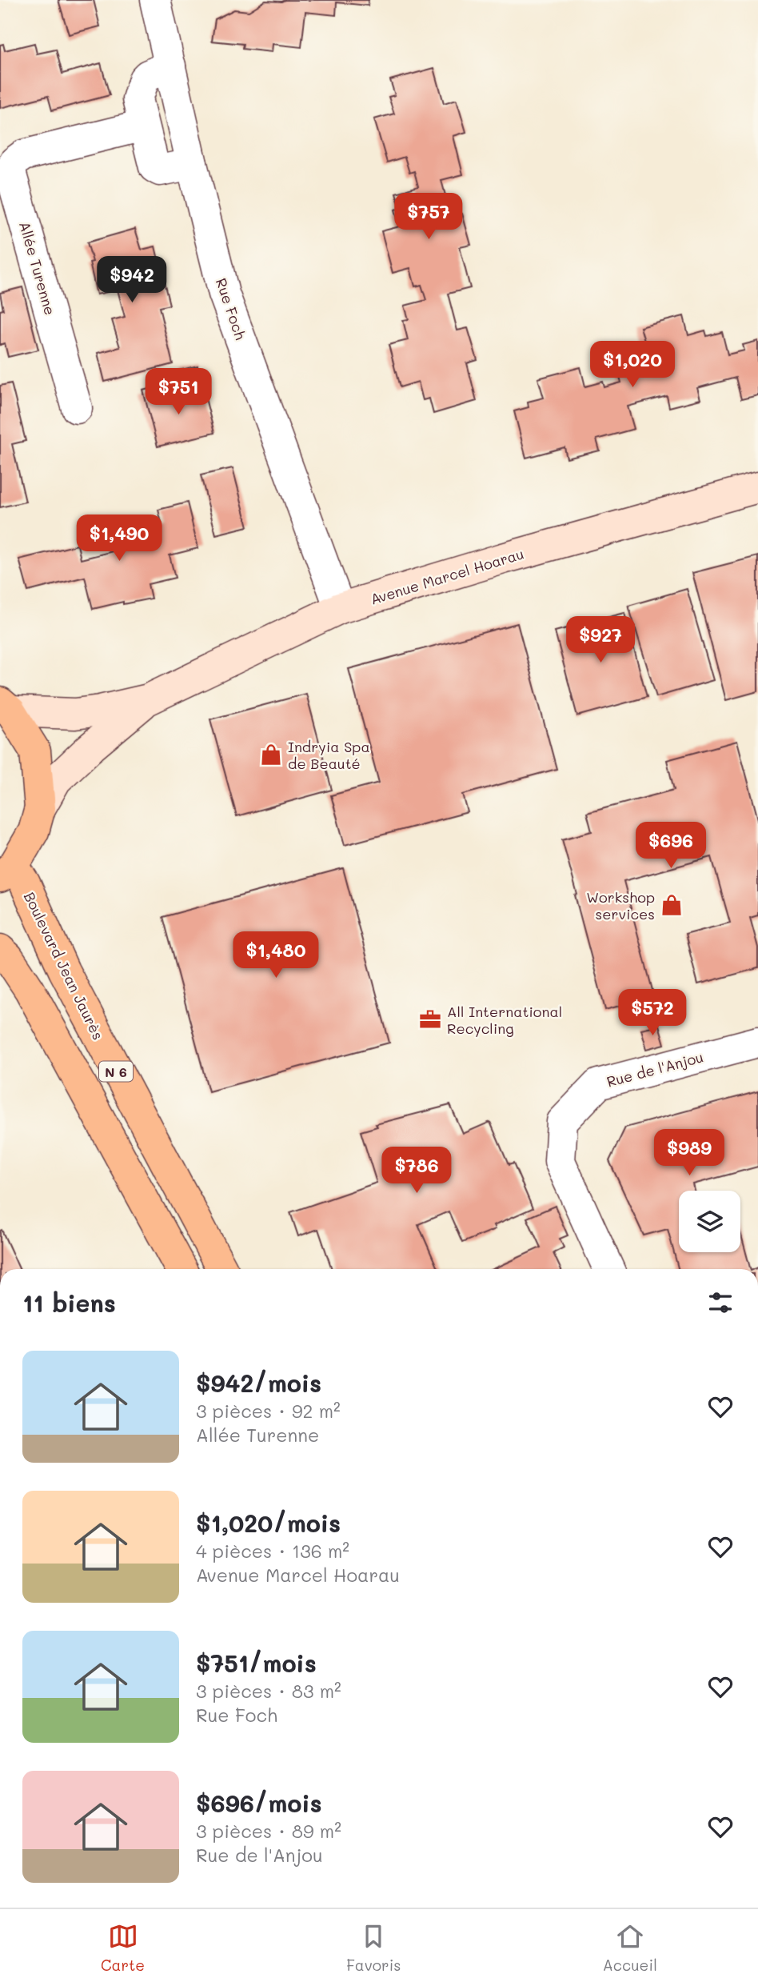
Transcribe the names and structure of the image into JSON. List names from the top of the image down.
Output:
{
  "streets": {
    "main road": ["Avenue Marcel Hoarau", "Boulevard Jean Jaurès", "N 6"],
    "street": ["Allée Turenne", "Rue Foch", "Rue de l'Anjou"]
  },
  "crossings": [
    ["Rue Foch", "Avenue Marcel Hoarau"],
    ["Avenue Marcel Hoarau", "Boulevard Jean Jaurès"]
  ],
  "places": {
    "shop": ["Indryia Spa de Beauté", "Workshop services"],
    "office": ["All International Recycling"]
  },
  "page": {
    "price": [
      "$757",
      "$942",
      "$1,020",
      "$751",
      "$1,490",
      "$927",
      "$696",
      "$1,480",
      "$572",
      "$989",
      "$786"
    ],
    "heading": "11 biens",
    "list": [
      {
        "name": "$942/mois",
        "note": "3 pièces · 92 m² · Allée Turenne"
      },
      {
        "name": "$1,020/mois",
        "note": "4 pièces · 136 m² · Avenue Marcel Hoarau"
      },
      {
        "name": "$751/mois",
        "note": "3 pièces · 83 m² · Rue Foch"
      },
      {
        "name": "$696/mois",
        "note": "3 pièces · 89 m² · Rue de l'Anjou"
      }
    ],
    "tabs": ["Carte", "Favoris", "Accueil"]
  }
}
